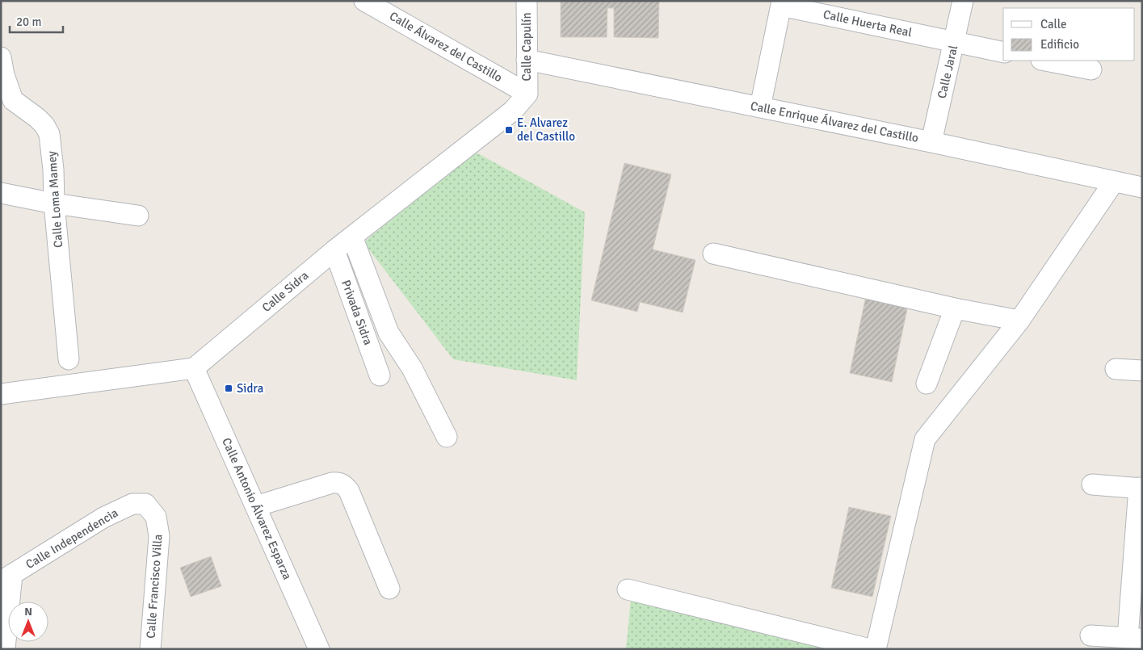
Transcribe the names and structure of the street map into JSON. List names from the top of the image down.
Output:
{
  "streets": {
    "street": [
      "Calle Huerta Real",
      "Calle Álvarez del Castillo",
      "Calle Capulín",
      "Calle Jaral",
      "Calle Enrique Álvarez del Castillo",
      "Calle Loma Mamey",
      "Calle Sidra",
      "Privada Sidra",
      "Calle Antonio Álvarez Esparza",
      "Calle Independencia",
      "Calle Francisco Villa"
    ]
  },
  "crossings": [
    ["Calle Huerta Real", "Calle Jaral"],
    ["Calle Álvarez del Castillo", "Calle Capulín"],
    ["Calle Álvarez del Castillo", "Calle Sidra"],
    ["Calle Capulín", "Calle Enrique Álvarez del Castillo"],
    ["Calle Capulín", "Calle Sidra"],
    ["Calle Jaral", "Calle Enrique Álvarez del Castillo"],
    ["Calle Sidra", "Privada Sidra"],
    ["Calle Sidra", "Calle Antonio Álvarez Esparza"],
    ["Calle Independencia", "Calle Francisco Villa"]
  ],
  "places": {
    "transit": ["E. Alvarez del Castillo", "Sidra"]
  },
  "legend": ["Calle", "Edificio"],
  "scale_bar": "20 m",
  "north": "top"
}
